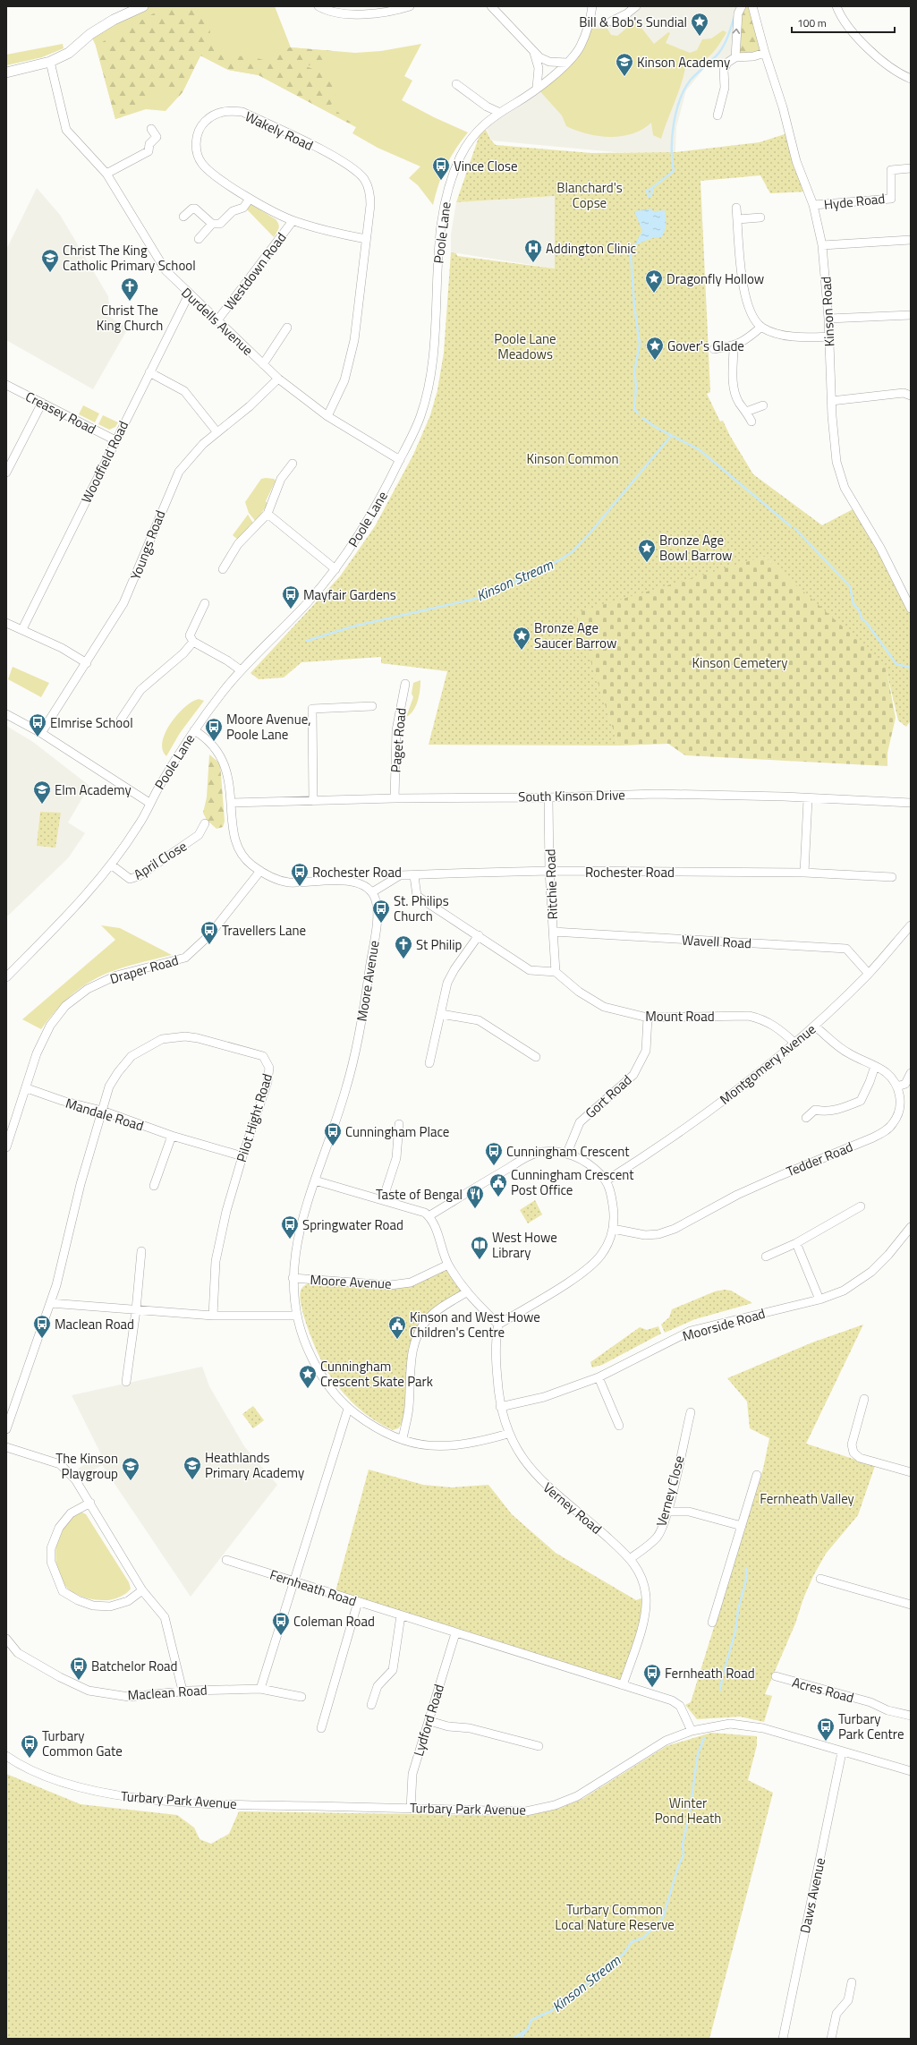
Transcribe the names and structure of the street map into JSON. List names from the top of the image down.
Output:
{
  "streets": {
    "street": [
      "Wakely Road",
      "Hyde Road",
      "Poole Lane",
      "Westdown Road",
      "Kinson Road",
      "Durdells Avenue",
      "Creasey Road",
      "Woodfield Road",
      "Youngs Road",
      "Paget Road",
      "South Kinson Drive",
      "April Close",
      "Rochester Road",
      "Ritchie Road",
      "Wavell Road",
      "Draper Road",
      "Moore Avenue",
      "Mount Road",
      "Montgomery Avenue",
      "Gort Road",
      "Mandale Road",
      "Pilot Hight Road",
      "Tedder Road",
      "Moorside Road",
      "Verney Close",
      "Verney Road",
      "Fernheath Road",
      "Acres Road",
      "Maclean Road",
      "Lydford Road",
      "Turbary Park Avenue",
      "Daws Avenue"
    ]
  },
  "crossings": [
    ["Wakely Road", "Westdown Road"],
    ["Wakely Road", "Durdells Avenue"],
    ["Hyde Road", "Kinson Road"],
    ["Poole Lane", "Durdells Avenue"],
    ["Poole Lane", "April Close"],
    ["Westdown Road", "Durdells Avenue"],
    ["Durdells Avenue", "Woodfield Road"],
    ["Durdells Avenue", "Youngs Road"],
    ["Creasey Road", "Woodfield Road"],
    ["Paget Road", "South Kinson Drive"],
    ["South Kinson Drive", "Ritchie Road"],
    ["Rochester Road", "Ritchie Road"],
    ["Rochester Road", "Moore Avenue"],
    ["Ritchie Road", "Wavell Road"],
    ["Ritchie Road", "Mount Road"],
    ["Wavell Road", "Montgomery Avenue"],
    ["Draper Road", "Mandale Road"],
    ["Moore Avenue", "Verney Road"],
    ["Mount Road", "Montgomery Avenue"],
    ["Mount Road", "Gort Road"],
    ["Mandale Road", "Pilot Hight Road"],
    ["Moorside Road", "Verney Road"],
    ["Verney Close", "Verney Road"],
    ["Verney Road", "Fernheath Road"],
    ["Fernheath Road", "Lydford Road"],
    ["Fernheath Road", "Turbary Park Avenue"],
    ["Lydford Road", "Turbary Park Avenue"],
    ["Turbary Park Avenue", "Daws Avenue"]
  ],
  "water": ["Kinson Stream"],
  "parks": [
    "Blanchard's Copse",
    "Poole Lane Meadows",
    "Kinson Common",
    "Kinson Cemetery",
    "Fernheath Valley",
    "Winter Pond Heath",
    "Turbary Common Local Nature Reserve"
  ],
  "places": {
    "place": [
      "Bill & Bob's Sundial",
      "Dragonfly Hollow",
      "Gover's Glade",
      "Bronze Age Bowl Barrow",
      "Bronze Age Saucer Barrow",
      "Cunningham Crescent Skate Park"
    ],
    "school or university": [
      "Kinson Academy",
      "Christ The King Catholic Primary School",
      "Elm Academy",
      "Heathlands Primary Academy",
      "The Kinson Playgroup"
    ],
    "bus stop": [
      "Vince Close",
      "Mayfair Gardens",
      "Elmrise School",
      "Moore Avenue, Poole Lane",
      "Rochester Road",
      "St. Philips Church",
      "Travellers Lane",
      "Cunningham Place",
      "Cunningham Crescent",
      "Springwater Road",
      "Maclean Road",
      "Coleman Road",
      "Batchelor Road",
      "Fernheath Road",
      "Turbary Park Centre",
      "Turbary Common Gate"
    ],
    "hospital": ["Addington Clinic"],
    "church": ["Christ The King Church", "St Philip"],
    "public building": ["Cunningham Crescent Post Office", "Kinson and West Howe Children's Centre"],
    "restaurant": ["Taste of Bengal"],
    "library": ["West Howe Library"]
  },
  "scale_bar": "100 m"
}
